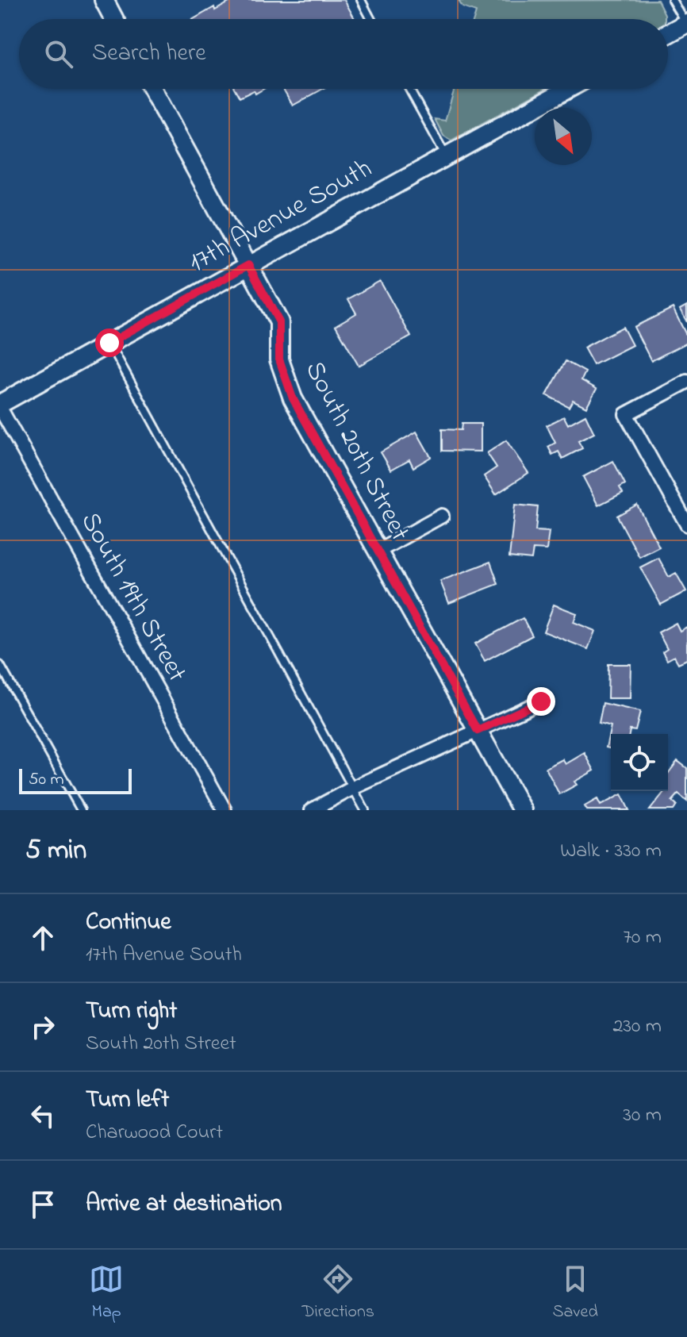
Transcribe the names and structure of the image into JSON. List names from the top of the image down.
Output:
{
  "streets": {
    "street": ["17th Avenue South", "South 20th Street", "South 19th Street"]
  },
  "crossings": [
    ["17th Avenue South", "South 20th Street"],
    ["17th Avenue South", "South 19th Street"]
  ],
  "scale_bar": "50 m",
  "north": "bottom right",
  "page": {
    "search": "Search here",
    "scale": "50 m",
    "heading": ["5 min", "Walk · 330 m"],
    "list": [
      ["Continue", "17th Avenue South", "70 m"],
      ["Turn right", "South 20th Street", "230 m"],
      ["Turn left", "Charwood Court", "30 m"],
      "Arrive at destination"
    ],
    "nav": ["Map", "Directions", "Saved"]
  }
}
